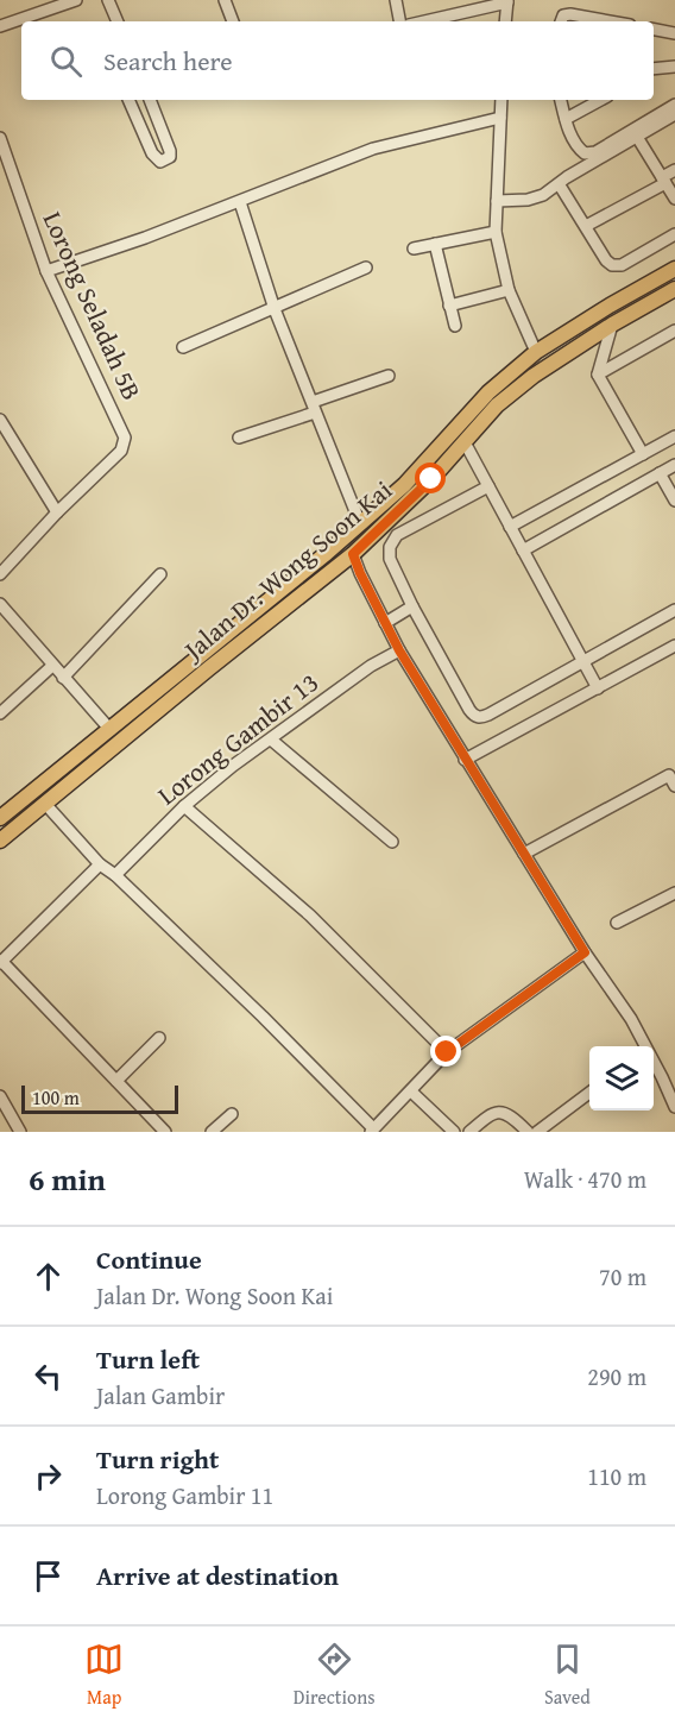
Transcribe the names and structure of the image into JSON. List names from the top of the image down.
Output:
{
  "streets": {
    "main road": ["Jalan Dr. Wong Soon Kai"],
    "street": ["Lorong Seladah 5B", "Lorong Gambir 13"]
  },
  "scale_bar": "100 m",
  "page": {
    "search": "Search here",
    "scale": "100 m",
    "heading": ["6 min", "Walk · 470 m"],
    "list": [
      ["Continue", "Jalan Dr. Wong Soon Kai", "70 m"],
      ["Turn left", "Jalan Gambir", "290 m"],
      ["Turn right", "Lorong Gambir 11", "110 m"],
      "Arrive at destination"
    ],
    "nav": ["Map", "Directions", "Saved"]
  }
}
